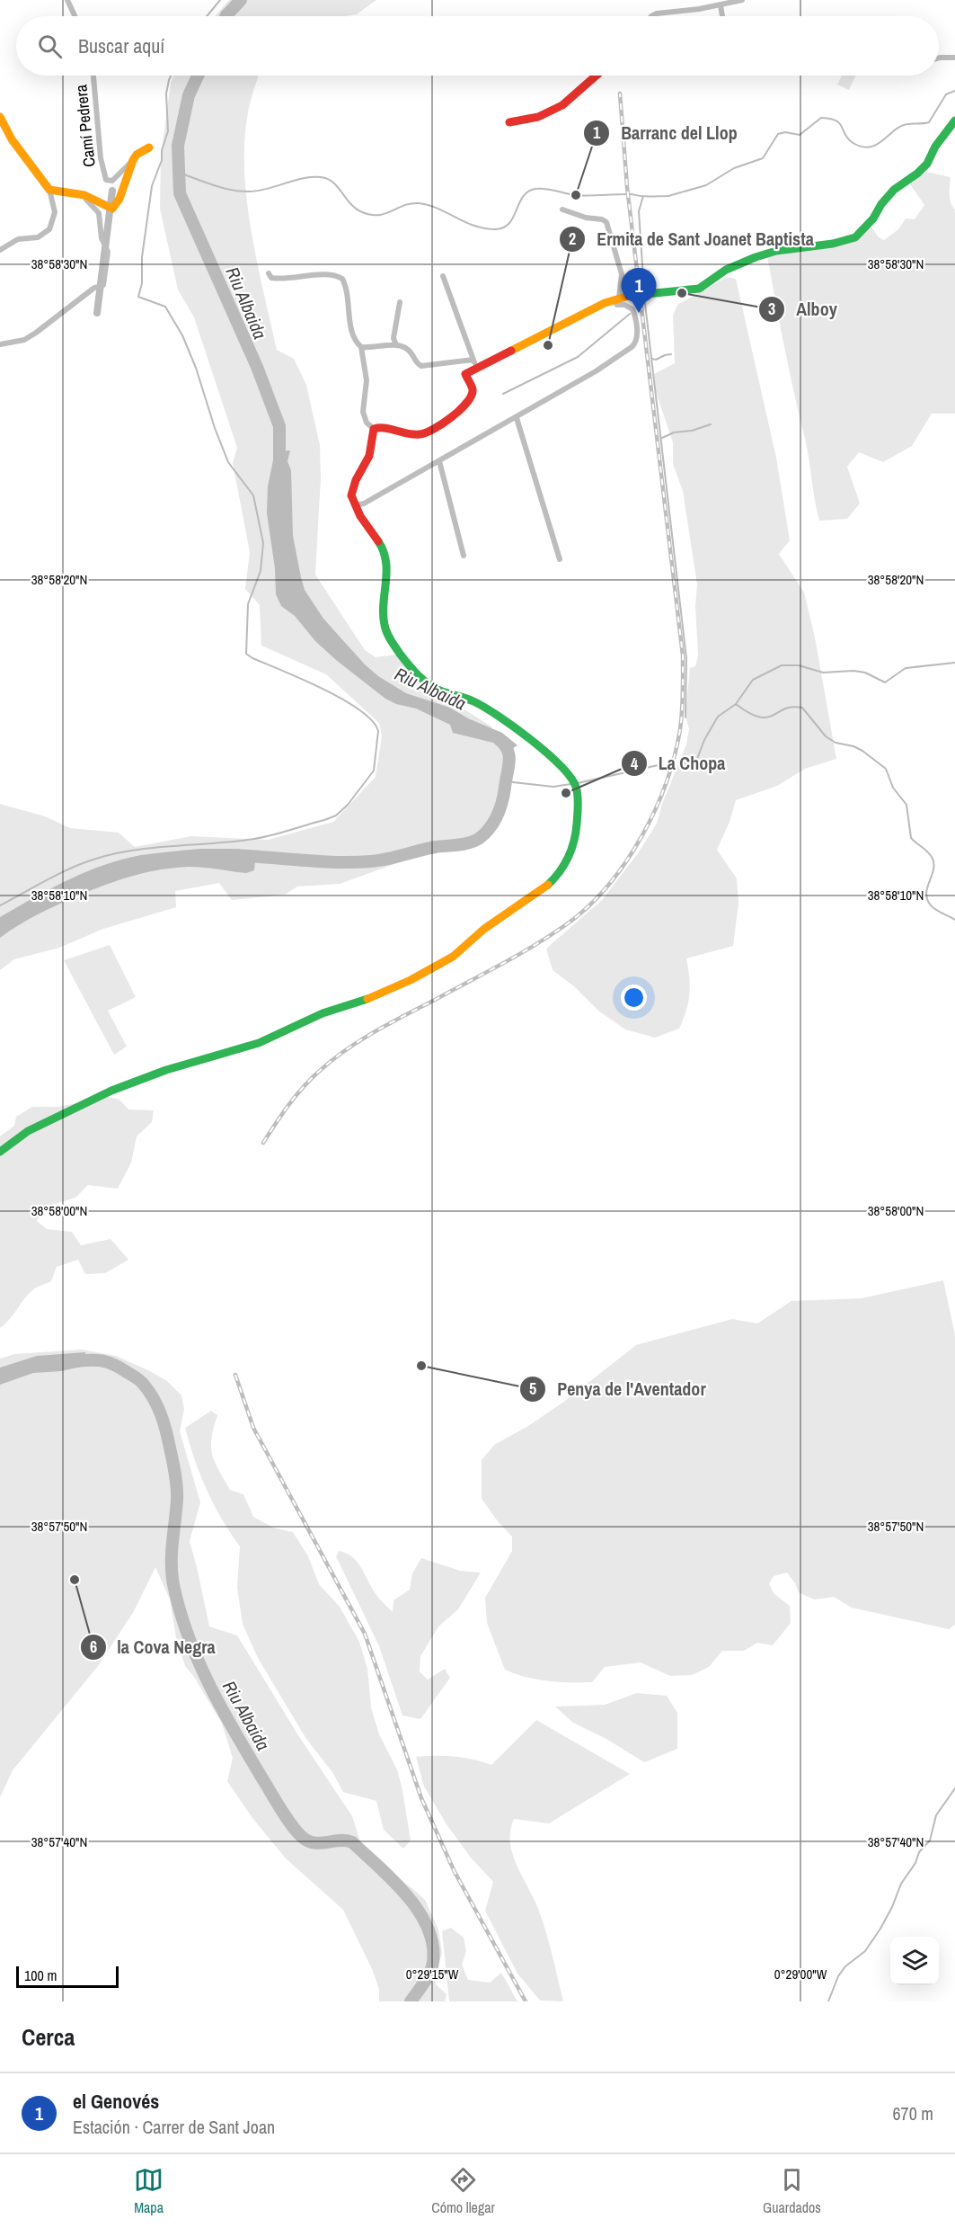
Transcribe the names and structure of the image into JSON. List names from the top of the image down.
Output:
{
  "streets": {
    "street": ["Camí Pedrera"]
  },
  "water": ["Riu Albaida"],
  "places": [
    "Barranc del Llop",
    "Alboy",
    "Ermita de Sant Joanet Baptista",
    "La Chopa",
    "Penya de l'Aventador",
    "la Cova Negra"
  ],
  "scale_bar": "100 m",
  "page": {
    "search": "Buscar aquí",
    "pins": "1",
    "scale": "100 m",
    "heading": "Cerca",
    "list": [
      {
        "mark": "1",
        "name": "el Genovés",
        "note": "Estación · Carrer de Sant Joan",
        "value": "670 m"
      }
    ],
    "nav": ["Mapa", "Cómo llegar", "Guardados"]
  },
  "coordinates": [
    "38°58'30\"N",
    "38°58'20\"N",
    "38°58'10\"N",
    "38°58'00\"N",
    "38°57'50\"N",
    "38°57'40\"N",
    "0°29'15\"W",
    "0°29'00\"W"
  ]
}
